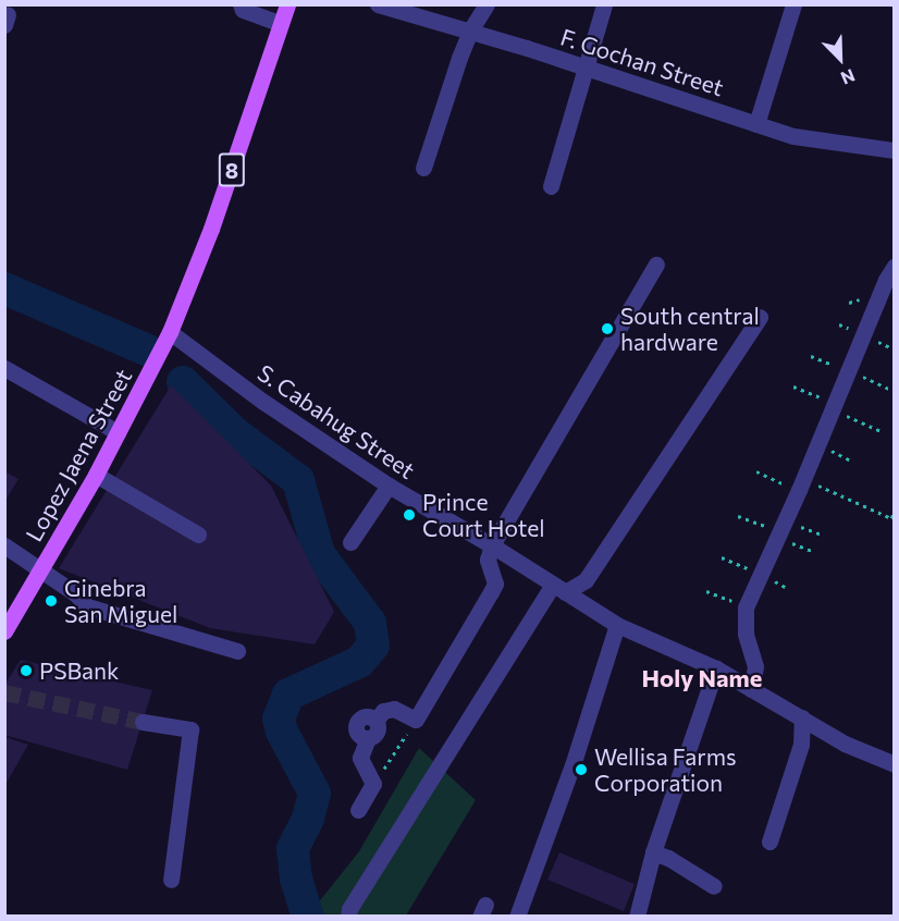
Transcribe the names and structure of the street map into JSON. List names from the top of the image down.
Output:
{
  "streets": {
    "main road": ["8", "Lopez Jaena Street"],
    "street": ["F. Gochan Street", "S. Cabahug Street"]
  },
  "crossings": [
    ["8", "S. Cabahug Street"],
    ["8", "Lopez Jaena Street"],
    ["S. Cabahug Street", "Lopez Jaena Street"]
  ],
  "districts": ["Holy Name"],
  "places": [
    "South central hardware",
    "Prince Court Hotel",
    "Ginebra San Miguel",
    "PSBank",
    "Wellisa Farms Corporation"
  ],
  "north": "bottom right"
}
